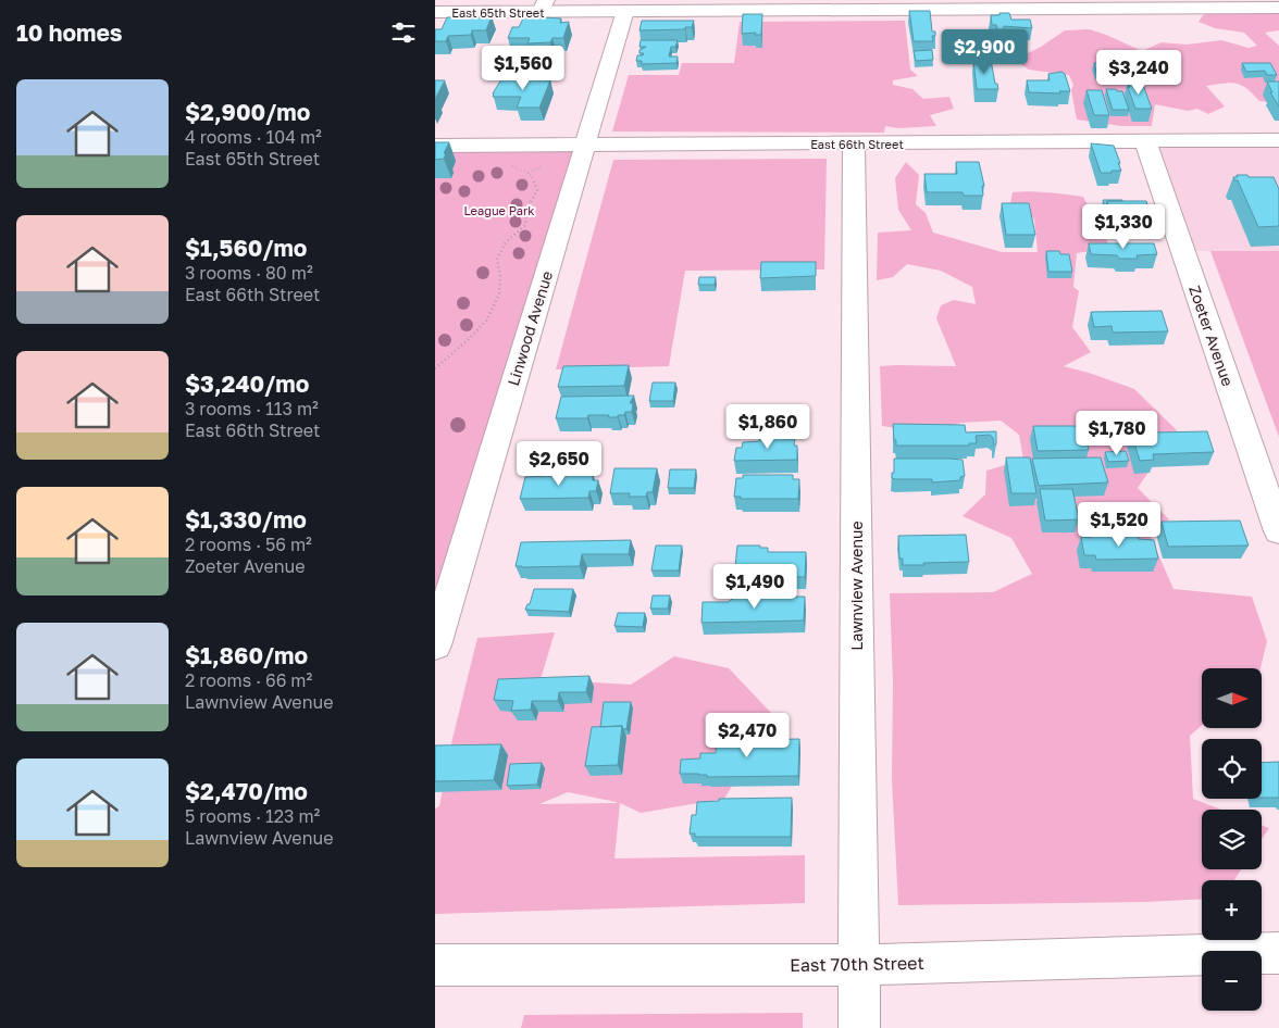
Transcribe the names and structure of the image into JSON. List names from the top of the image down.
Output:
{
  "streets": {
    "street": [
      "East 65th Street",
      "East 66th Street",
      "Linwood Avenue",
      "Zoeter Avenue",
      "Lawnview Avenue",
      "East 70th Street"
    ]
  },
  "crossings": [
    ["East 65th Street", "Linwood Avenue"],
    ["East 66th Street", "Linwood Avenue"],
    ["East 66th Street", "Zoeter Avenue"],
    ["East 66th Street", "Lawnview Avenue"],
    ["Lawnview Avenue", "East 70th Street"]
  ],
  "parks": ["League Park"],
  "north": "right",
  "page": {
    "heading": "10 homes",
    "price": [
      "$2,900",
      "$1,560",
      "$3,240",
      "$1,330",
      "$1,860",
      "$1,780",
      "$2,650",
      "$1,520",
      "$1,490",
      "$2,470"
    ],
    "list": [
      {
        "name": "$2,900/mo",
        "note": "4 rooms · 104 m² · East 65th Street"
      },
      {
        "name": "$1,560/mo",
        "note": "3 rooms · 80 m² · East 66th Street"
      },
      {
        "name": "$3,240/mo",
        "note": "3 rooms · 113 m² · East 66th Street"
      },
      {
        "name": "$1,330/mo",
        "note": "2 rooms · 56 m² · Zoeter Avenue"
      },
      {
        "name": "$1,860/mo",
        "note": "2 rooms · 66 m² · Lawnview Avenue"
      },
      {
        "name": "$2,470/mo",
        "note": "5 rooms · 123 m² · Lawnview Avenue"
      }
    ],
    "map_buttons": ["+", "−"]
  }
}
